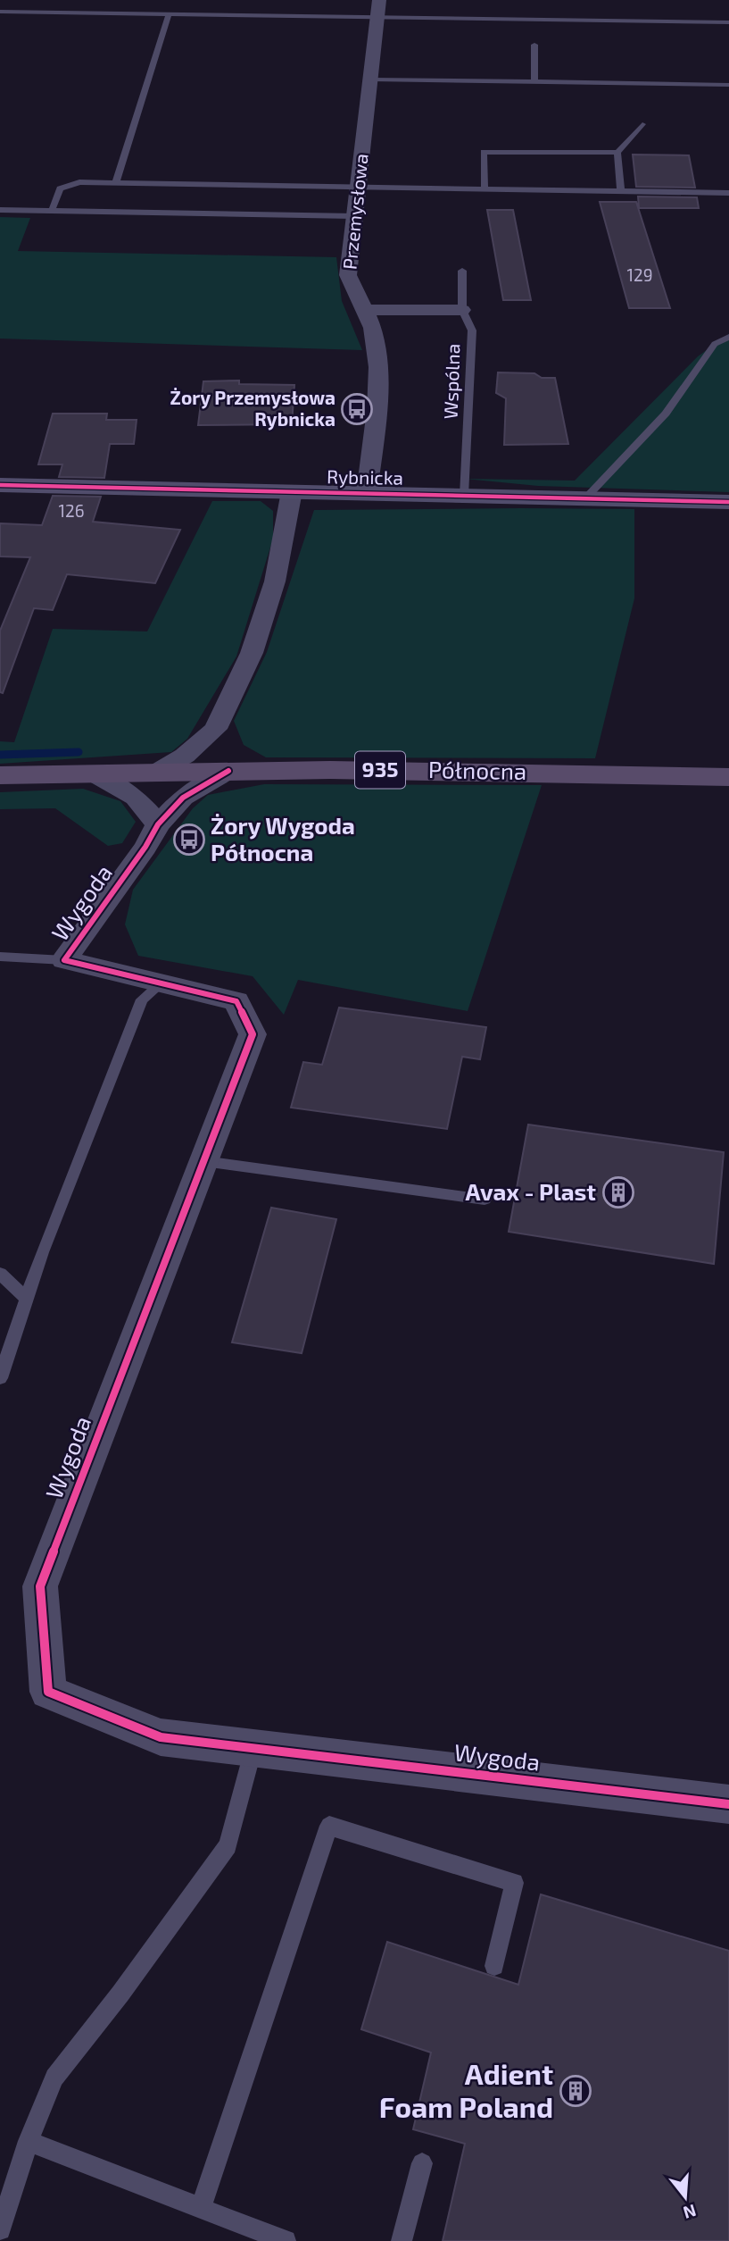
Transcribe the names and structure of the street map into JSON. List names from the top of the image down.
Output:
{
  "streets": {
    "main road": ["935", "Północna"],
    "street": ["Przemysłowa", "Rybnicka", "Wygoda"],
    "lane": ["Wspólna"]
  },
  "crossings": [
    ["Przemysłowa", "Rybnicka"],
    ["Wspólna", "Rybnicka"],
    ["Północna", "Wygoda"]
  ],
  "places": {
    "bus stop": ["Żory Przemysłowa Rybnicka", "Żory Wygoda Północna"],
    "building": ["Avax - Plast", "Adient Foam Poland"]
  },
  "house_numbers": ["129", "126"],
  "north": "bottom"
}
